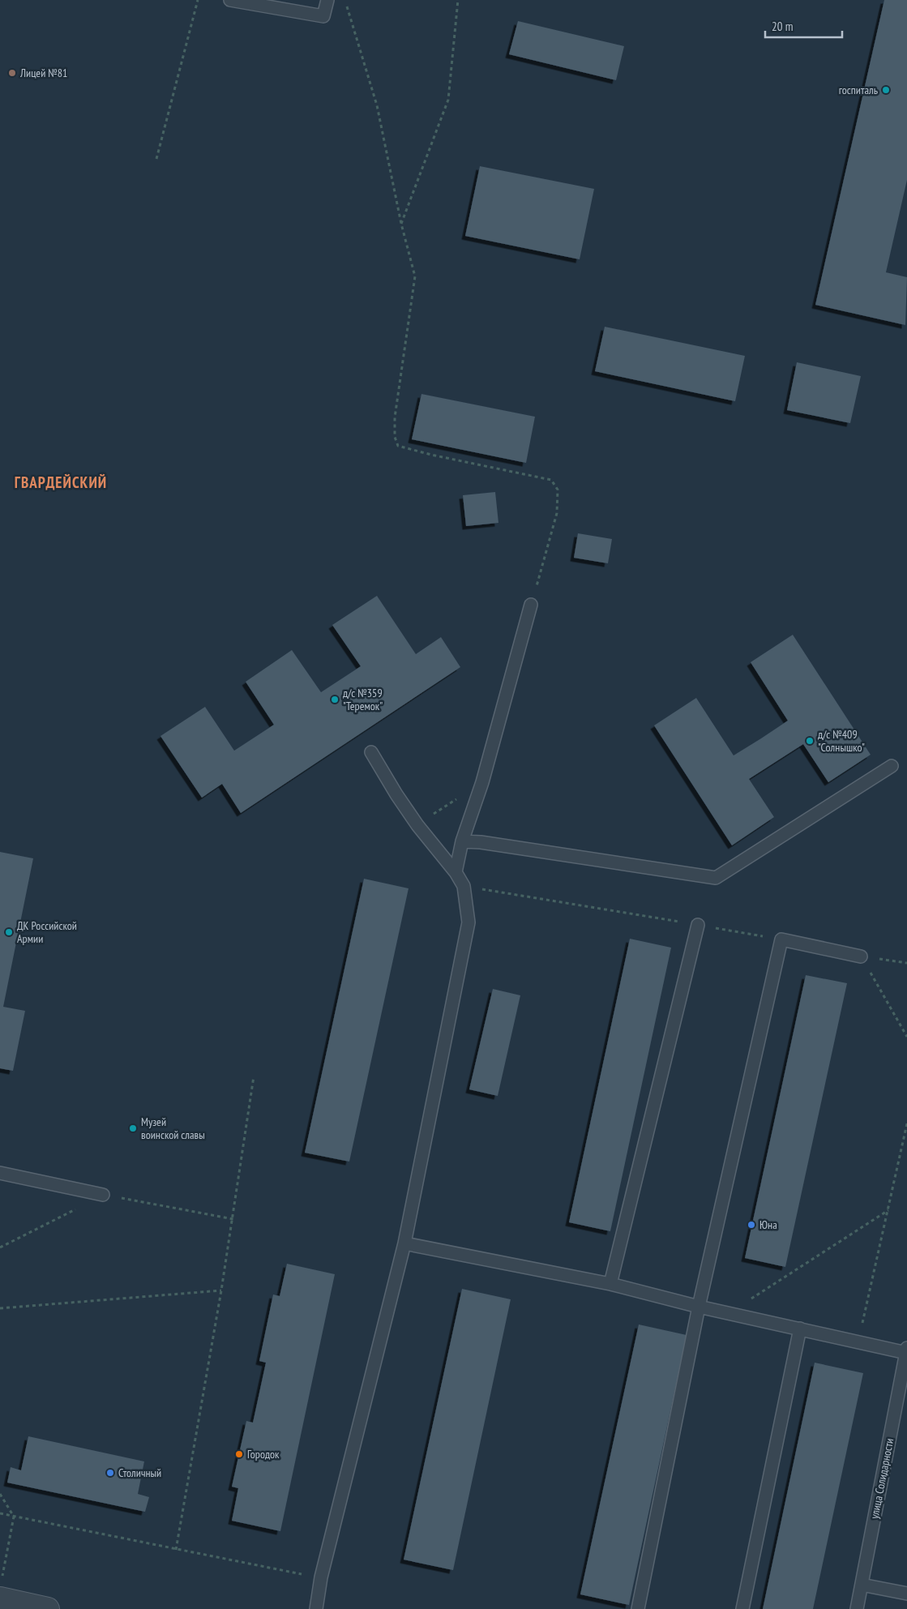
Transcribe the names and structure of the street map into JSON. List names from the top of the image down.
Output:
{
  "streets": {
    "lane": ["улица Солидарности"]
  },
  "districts": ["ГВАРДЕЙСКИЙ"],
  "places": [
    "Лицей №81",
    "госпиталь",
    "д/с №359 \"Теремок\"",
    "д/с №409 \"Солнышко\"",
    "ДК Российской Армии",
    "Музей воинской славы",
    "Юна",
    "Городок",
    "Столичный"
  ],
  "scale_bar": "20 m"
}
